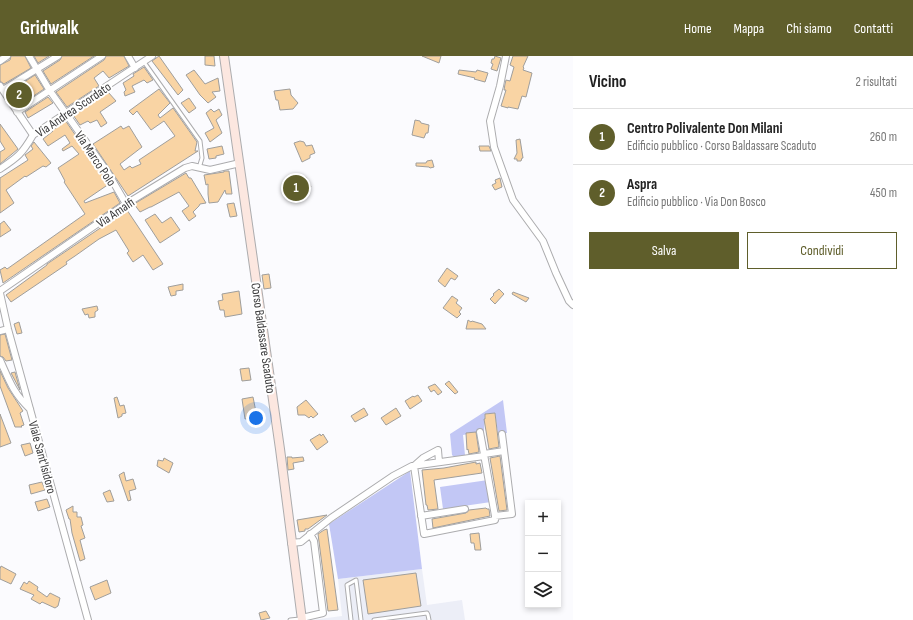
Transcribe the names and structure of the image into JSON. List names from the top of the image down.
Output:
{
  "streets": {
    "street": [
      "Via Andrea Scordato",
      "Via Marco Polo",
      "Via Amalfi",
      "Corso Baldassare Scaduto",
      "Viale Sant'Isidoro"
    ]
  },
  "crossings": [
    ["Via Andrea Scordato", "Via Marco Polo"],
    ["Via Marco Polo", "Via Amalfi"],
    ["Via Amalfi", "Corso Baldassare Scaduto"],
    ["Via Amalfi", "Viale Sant'Isidoro"]
  ],
  "page": {
    "header": "Gridwalk",
    "nav": [
      "Home",
      "Mappa",
      "Chi siamo",
      "Contatti"
    ],
    "heading": ["Vicino", "2 risultati"],
    "pins": ["2", "1"],
    "list": [
      {
        "mark": "1",
        "name": "Centro Polivalente Don Milani",
        "note": "Edificio pubblico · Corso Baldassare Scaduto",
        "value": "260 m"
      },
      {
        "mark": "2",
        "name": "Aspra",
        "note": "Edificio pubblico · Via Don Bosco",
        "value": "450 m"
      }
    ],
    "buttons": ["Salva", "Condividi"],
    "map_buttons": ["+", "−"]
  }
}
